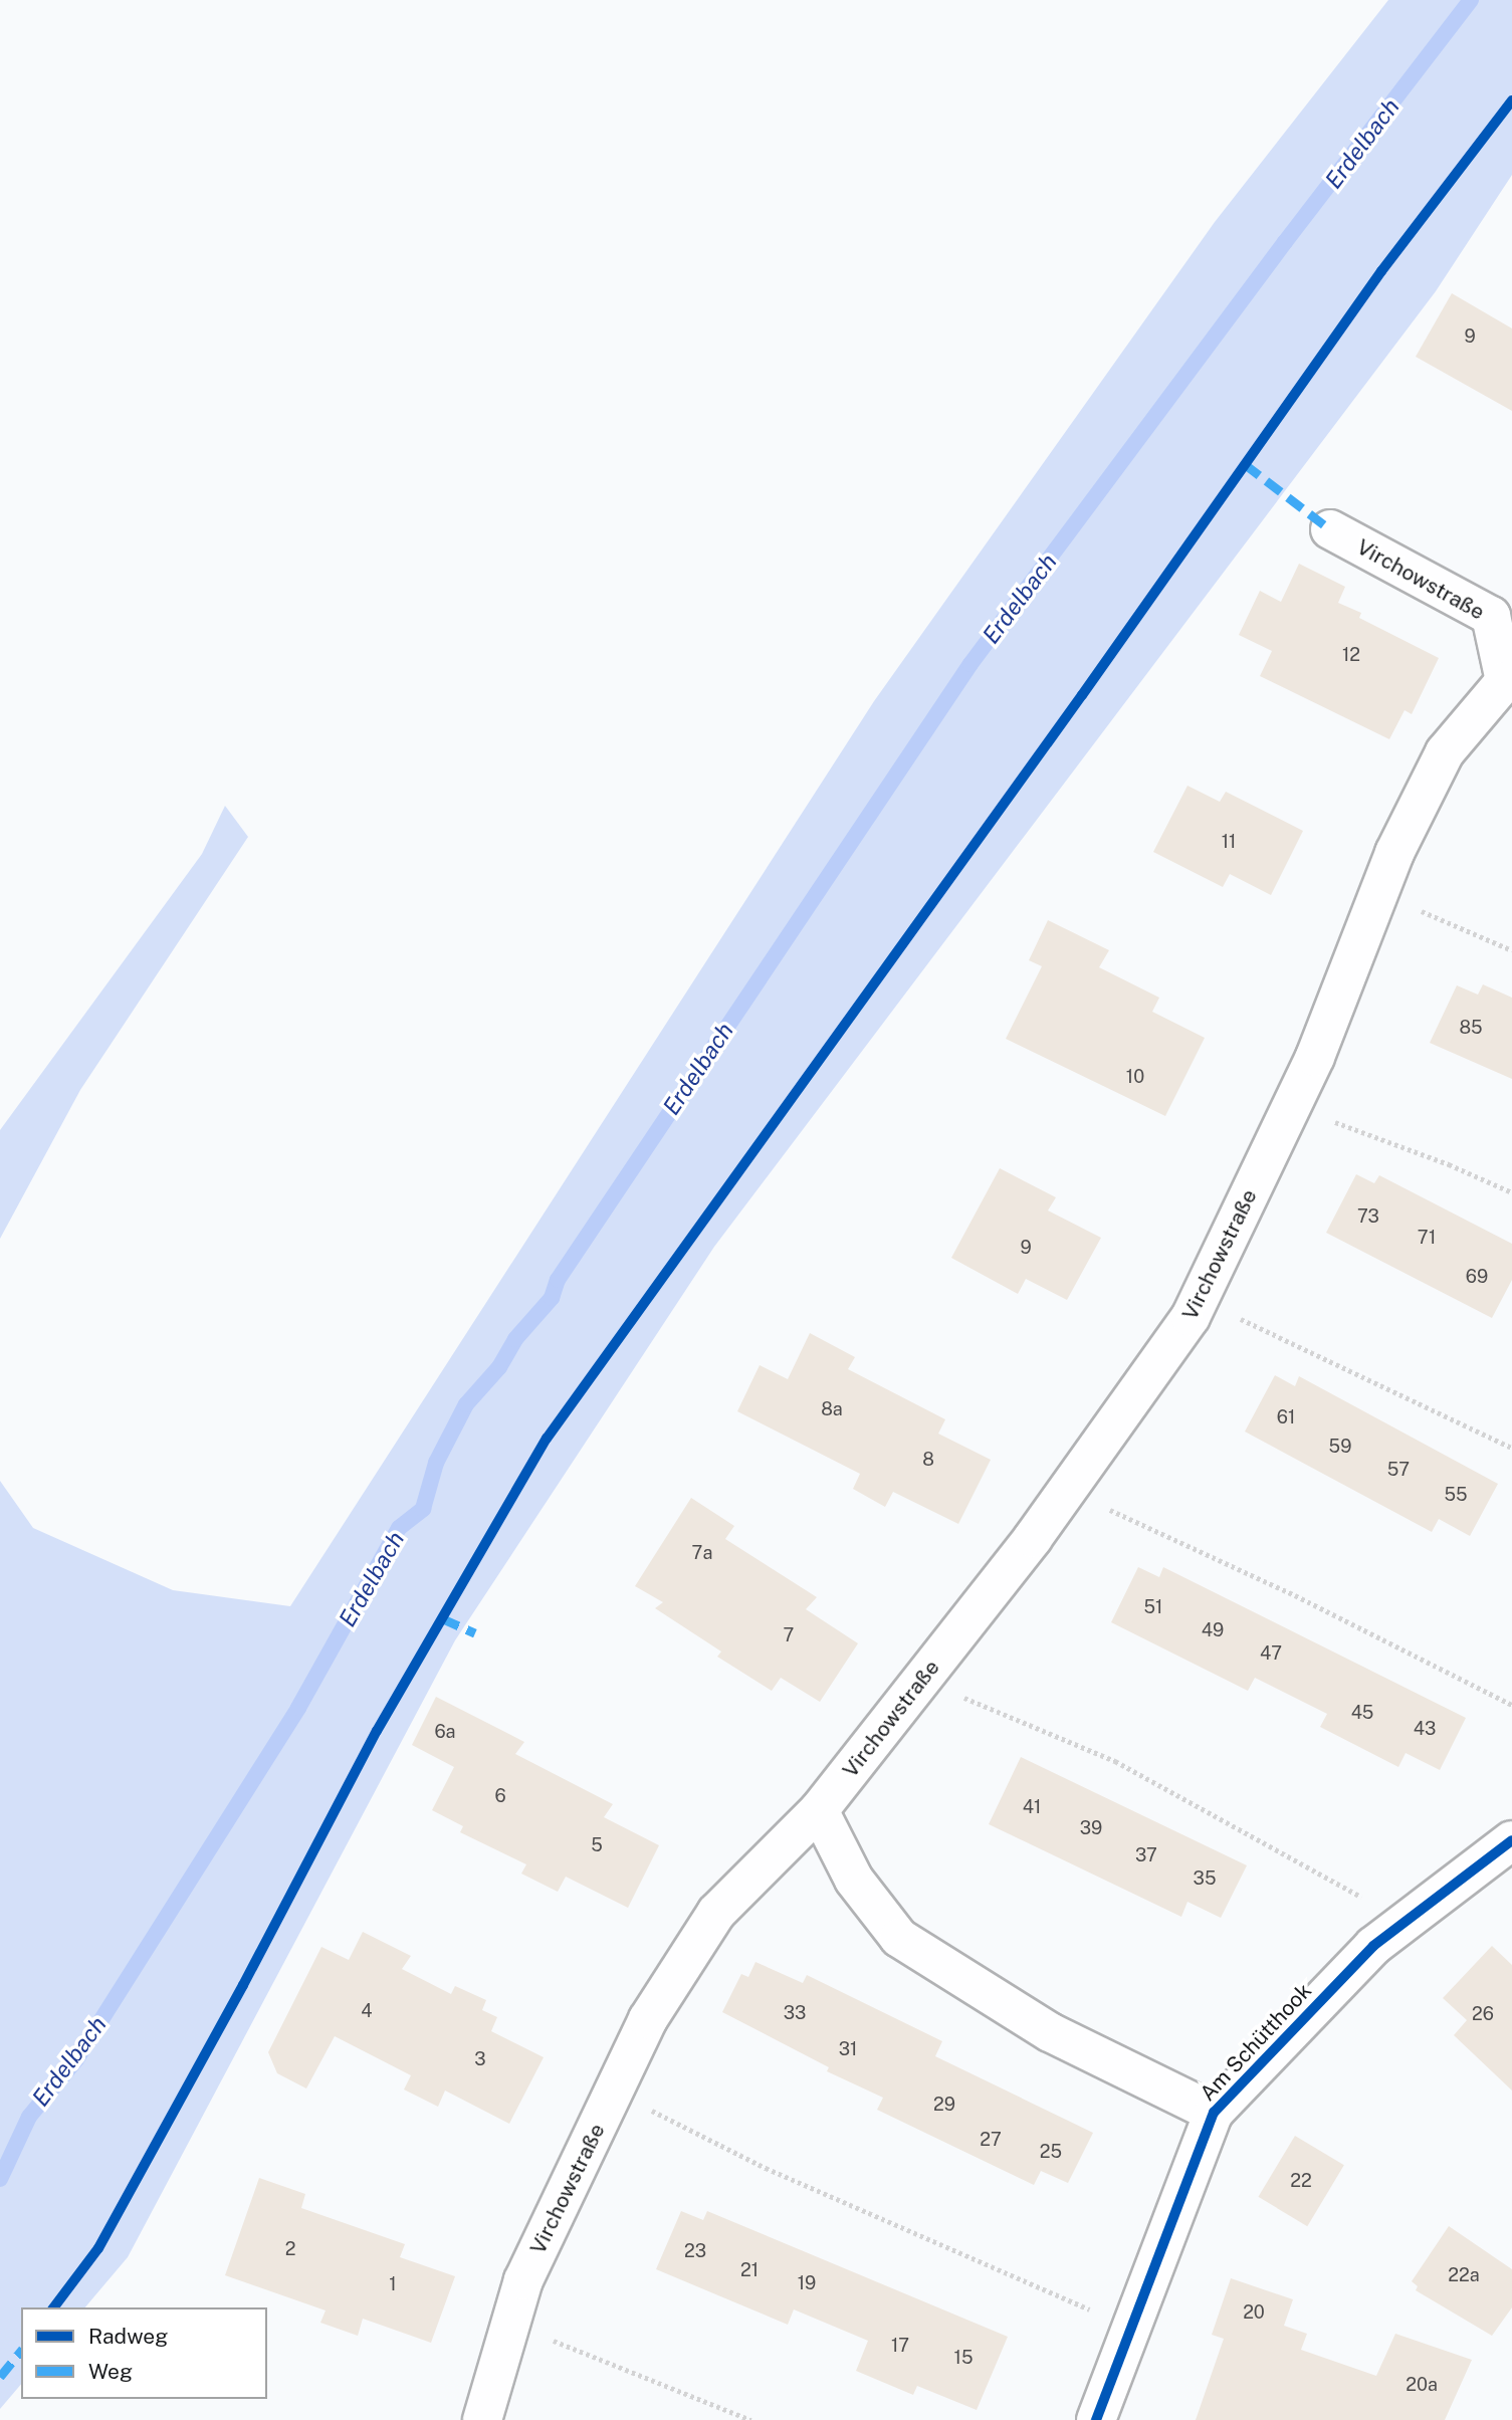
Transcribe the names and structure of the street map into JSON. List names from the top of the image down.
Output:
{
  "streets": {
    "street": ["Virchowstraße", "Am Schütthook"]
  },
  "water": ["Erdelbach"],
  "house_numbers": [
    "9",
    "12",
    "11",
    "85",
    "10",
    "73",
    "71",
    "9",
    "69",
    "8a",
    "61",
    "59",
    "8",
    "57",
    "55",
    "7a",
    "51",
    "49",
    "7",
    "47",
    "45",
    "43",
    "6a",
    "6",
    "41",
    "39",
    "5",
    "37",
    "35",
    "4",
    "33",
    "26",
    "31",
    "3",
    "29",
    "27",
    "25",
    "22",
    "2",
    "23",
    "21",
    "22a",
    "19",
    "1",
    "20",
    "17",
    "15",
    "20a"
  ],
  "legend": ["Radweg", "Weg"]
}
